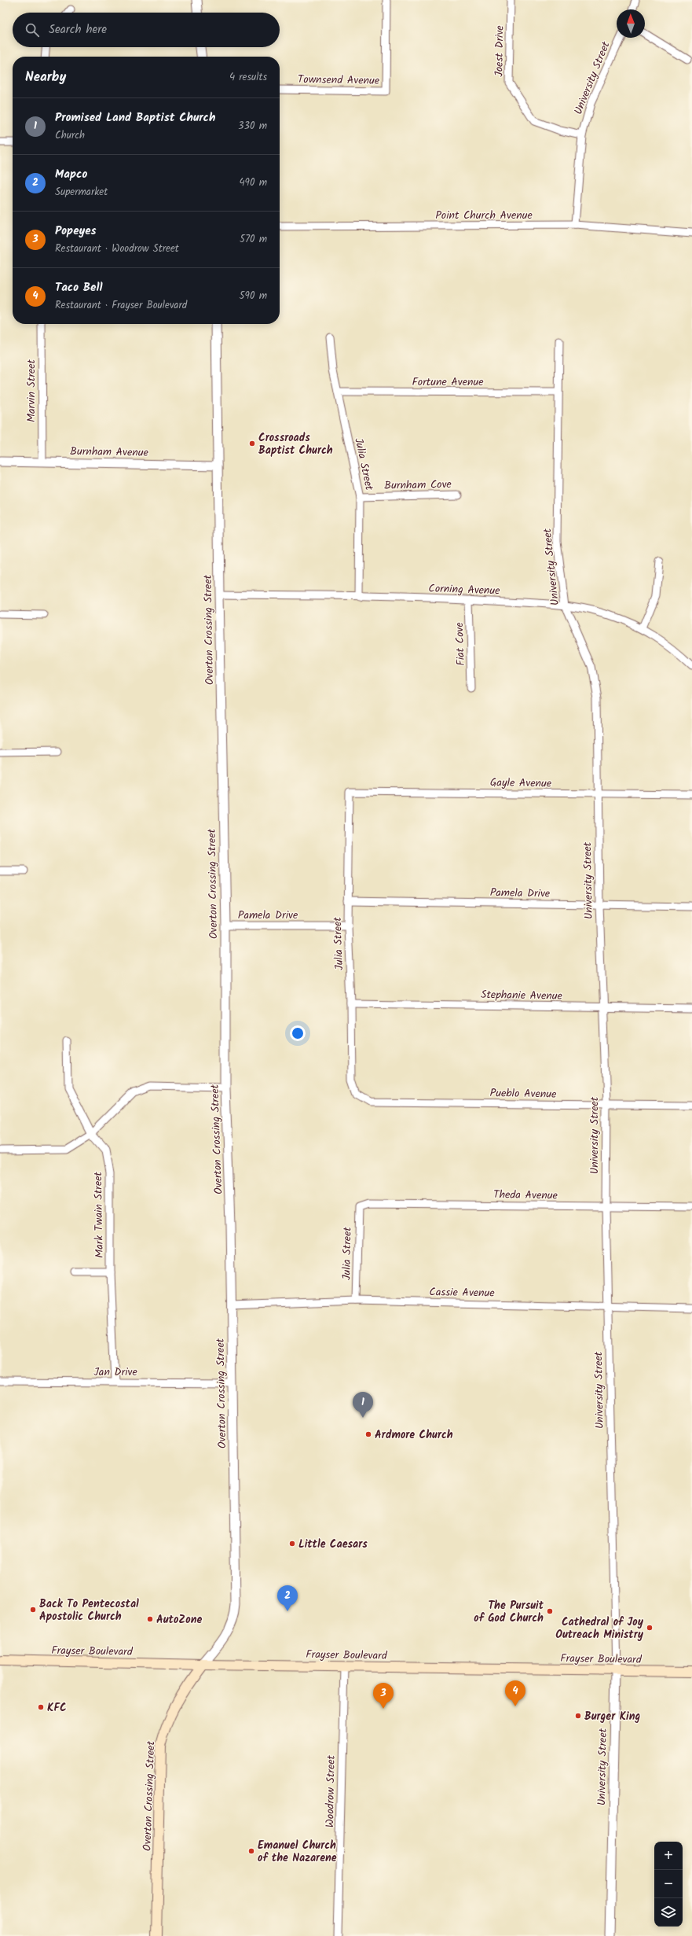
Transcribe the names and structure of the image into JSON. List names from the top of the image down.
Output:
{
  "streets": {
    "main road": ["Overton Crossing Street", "Frayser Boulevard"],
    "street": [
      "Joest Drive",
      "University Street",
      "Townsend Avenue",
      "Point Church Avenue",
      "Fortune Avenue",
      "Marvin Street",
      "Burnham Avenue",
      "Julia Street",
      "Burnham Cove",
      "Corning Avenue",
      "Fiat Cove",
      "Gayle Avenue",
      "Pamela Drive",
      "Stephanie Avenue",
      "Pueblo Avenue",
      "Theda Avenue",
      "Mark Twain Street",
      "Cassie Avenue",
      "Jan Drive",
      "Woodrow Street"
    ]
  },
  "crossings": [
    ["Joest Drive", "University Street"],
    ["University Street", "Point Church Avenue"],
    ["University Street", "Fortune Avenue"],
    ["University Street", "Corning Avenue"],
    ["University Street", "Gayle Avenue"],
    ["University Street", "Pamela Drive"],
    ["University Street", "Stephanie Avenue"],
    ["University Street", "Pueblo Avenue"],
    ["University Street", "Theda Avenue"],
    ["University Street", "Cassie Avenue"],
    ["University Street", "Frayser Boulevard"],
    ["Fortune Avenue", "Julia Street"],
    ["Marvin Street", "Burnham Avenue"],
    ["Burnham Avenue", "Overton Crossing Street"],
    ["Julia Street", "Burnham Cove"],
    ["Julia Street", "Corning Avenue"],
    ["Julia Street", "Gayle Avenue"],
    ["Julia Street", "Pamela Drive"],
    ["Julia Street", "Stephanie Avenue"],
    ["Julia Street", "Pueblo Avenue"],
    ["Julia Street", "Theda Avenue"],
    ["Julia Street", "Cassie Avenue"],
    ["Corning Avenue", "Overton Crossing Street"],
    ["Corning Avenue", "Fiat Cove"],
    ["Overton Crossing Street", "Pamela Drive"],
    ["Overton Crossing Street", "Cassie Avenue"],
    ["Overton Crossing Street", "Jan Drive"],
    ["Overton Crossing Street", "Frayser Boulevard"],
    ["Mark Twain Street", "Jan Drive"],
    ["Frayser Boulevard", "Woodrow Street"]
  ],
  "places": [
    "Crossroads Baptist Church",
    "Ardmore Church",
    "Little Caesars",
    "Back To Pentecostal Apostolic Church",
    "The Pursuit of God Church",
    "AutoZone",
    "Cathedral of Joy Outreach Ministry",
    "KFC",
    "Burger King",
    "Emanuel Church of the Nazarene"
  ],
  "north": "top",
  "page": {
    "search": "Search here",
    "heading": ["Nearby", "4 results"],
    "list": [
      {
        "mark": "1",
        "name": "Promised Land Baptist Church",
        "note": "Church",
        "value": "330 m"
      },
      {
        "mark": "2",
        "name": "Mapco",
        "note": "Supermarket",
        "value": "490 m"
      },
      {
        "mark": "3",
        "name": "Popeyes",
        "note": "Restaurant · Woodrow Street",
        "value": "570 m"
      },
      {
        "mark": "4",
        "name": "Taco Bell",
        "note": "Restaurant · Frayser Boulevard",
        "value": "590 m"
      }
    ],
    "pins": [
      "1",
      "2",
      "4",
      "3"
    ],
    "map_buttons": ["+", "−"]
  }
}
